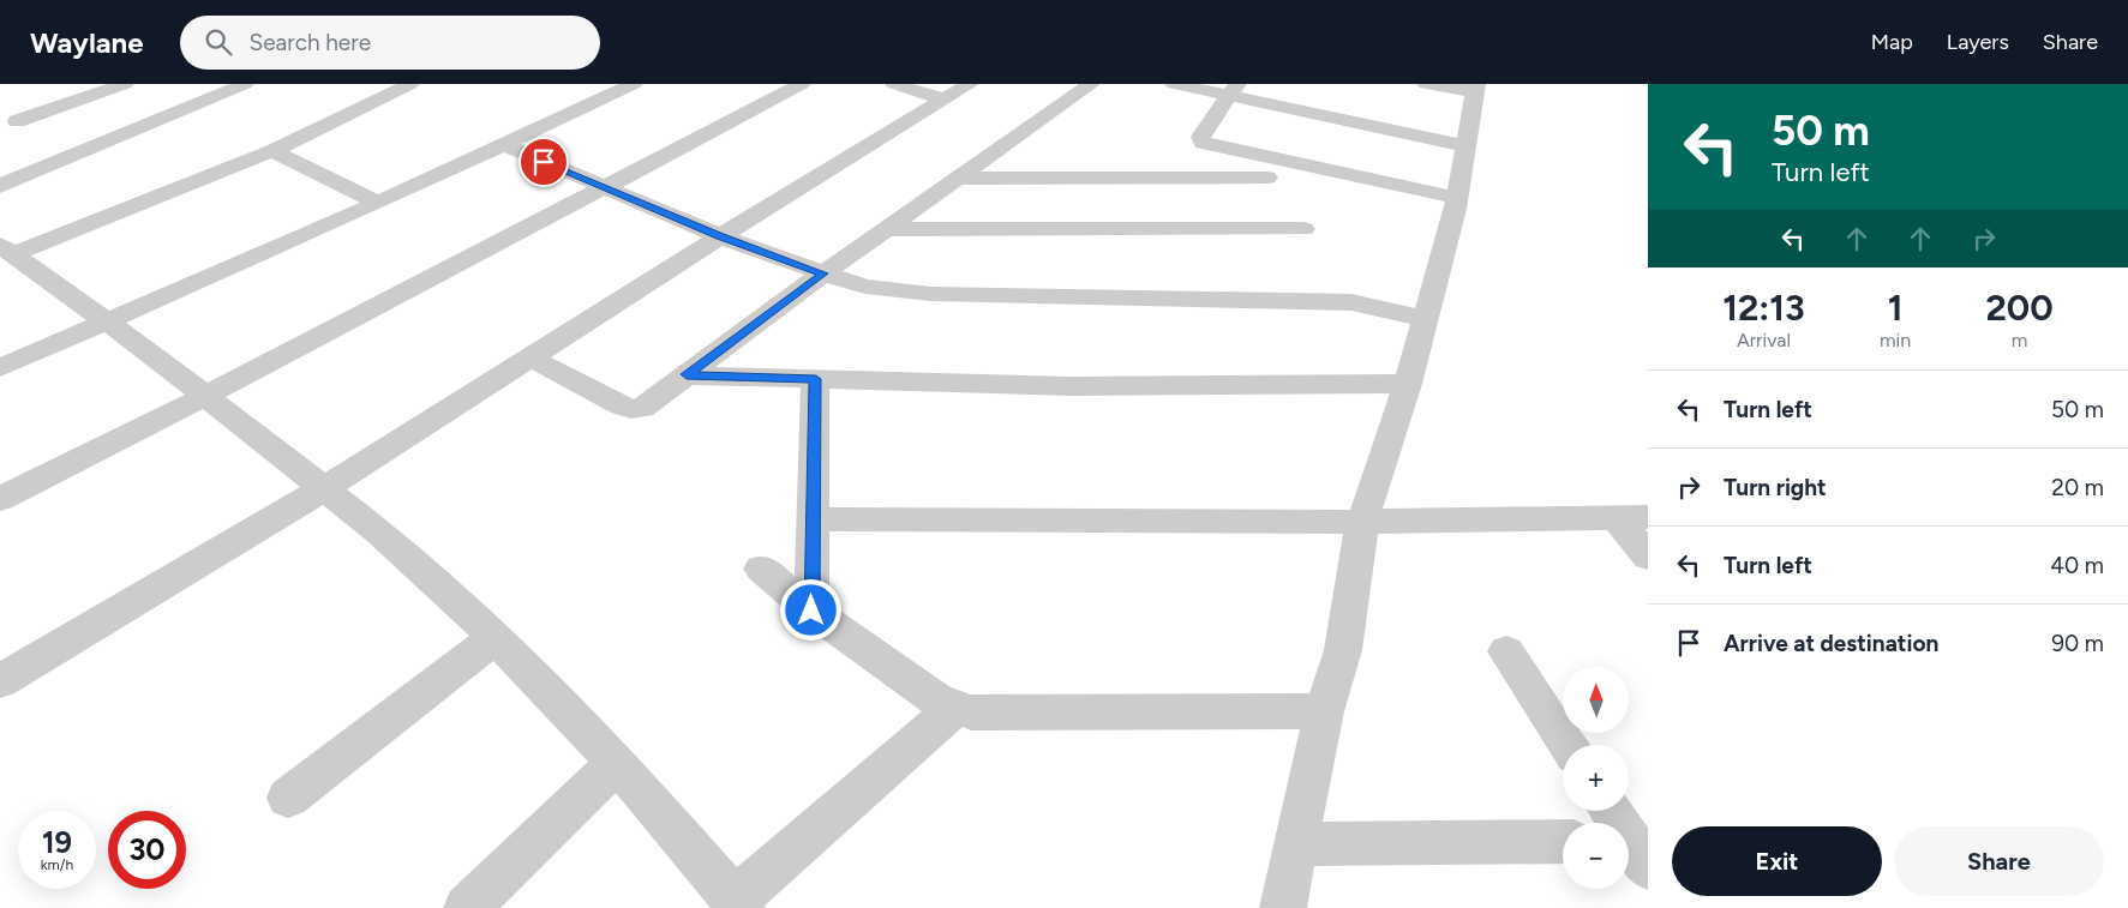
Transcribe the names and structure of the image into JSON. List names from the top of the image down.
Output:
{
  "north": "top",
  "page": {
    "header": "Waylane",
    "search": "Search here",
    "nav": ["Map", "Layers", "Share"],
    "turn": ["50 m", "Turn left"],
    "eta": [
      "12:13",
      "Arrival",
      "1",
      "min",
      "200",
      "m"
    ],
    "list": [
      {
        "name": "Turn left",
        "value": "50 m"
      },
      {
        "name": "Turn right",
        "value": "20 m"
      },
      {
        "name": "Turn left",
        "value": "40 m"
      },
      {
        "name": "Arrive at destination",
        "value": "90 m"
      }
    ],
    "map_buttons": ["+", "−"],
    "speed": "19 km/h",
    "limit": "30",
    "buttons": ["Exit", "Share"]
  }
}
